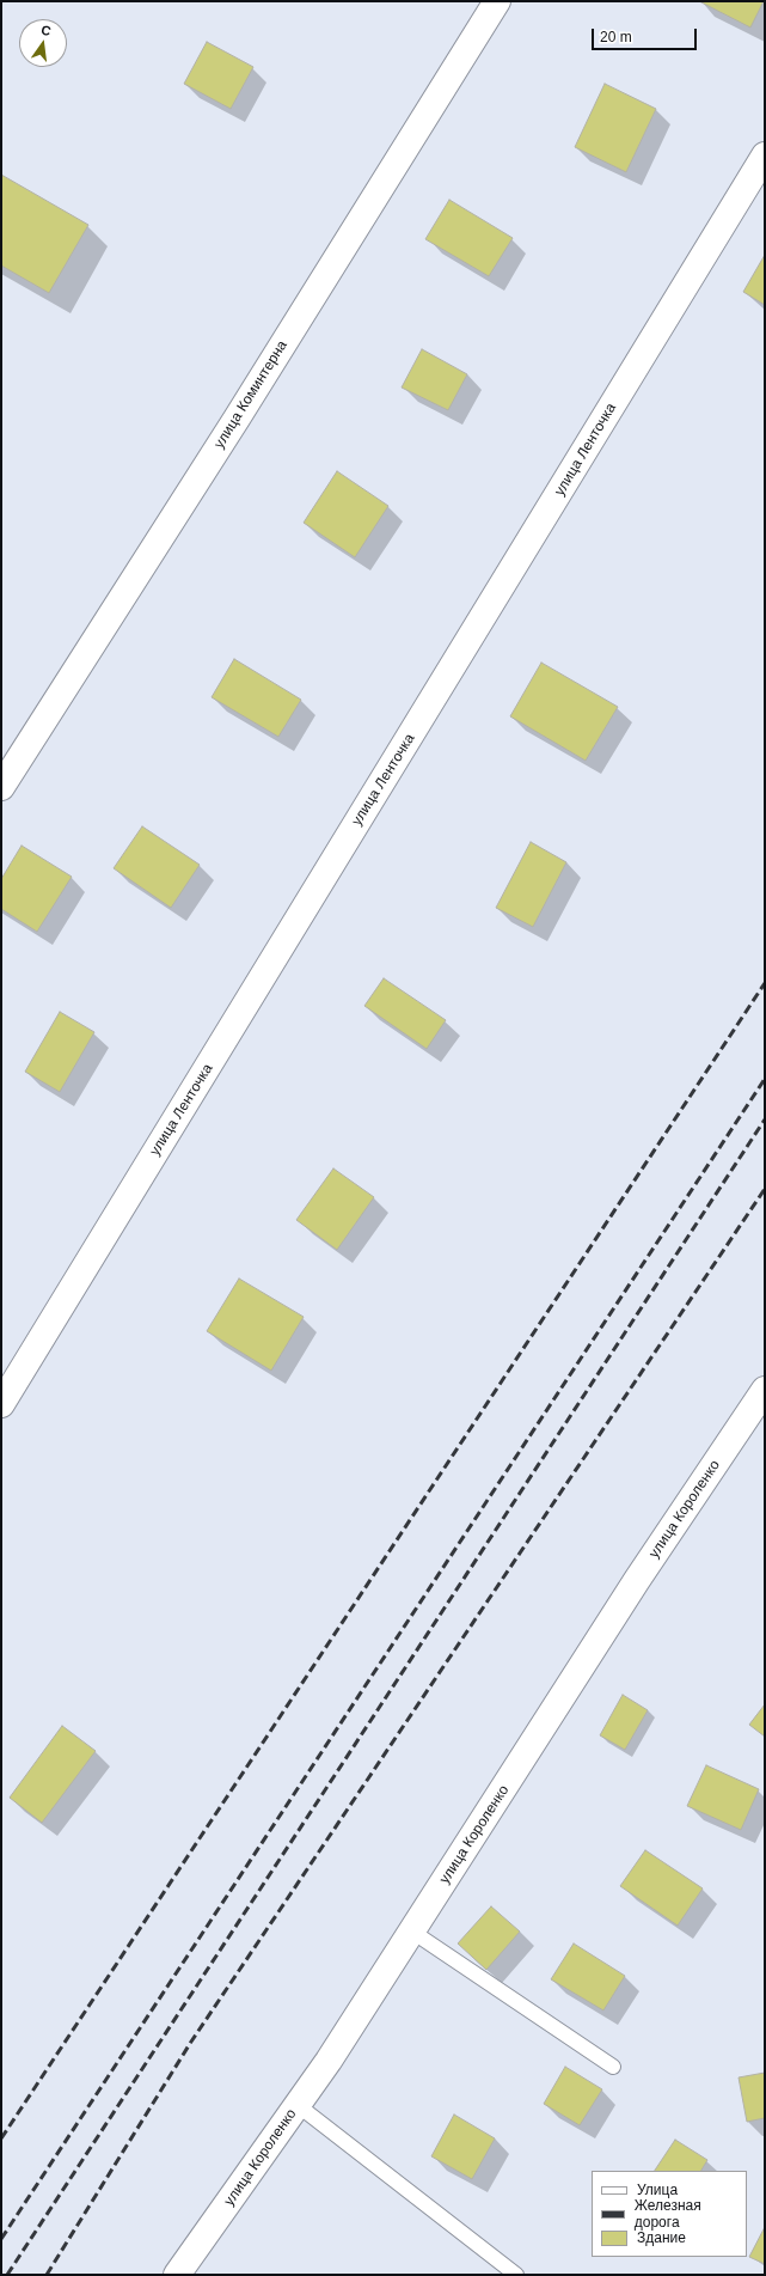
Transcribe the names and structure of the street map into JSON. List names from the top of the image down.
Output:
{
  "streets": {
    "street": ["улица Коминтерна", "улица Ленточка", "улица Короленко"]
  },
  "legend": ["Улица", "Железная дорога", "Здание"],
  "scale_bar": "20 m",
  "north": "top"
}
